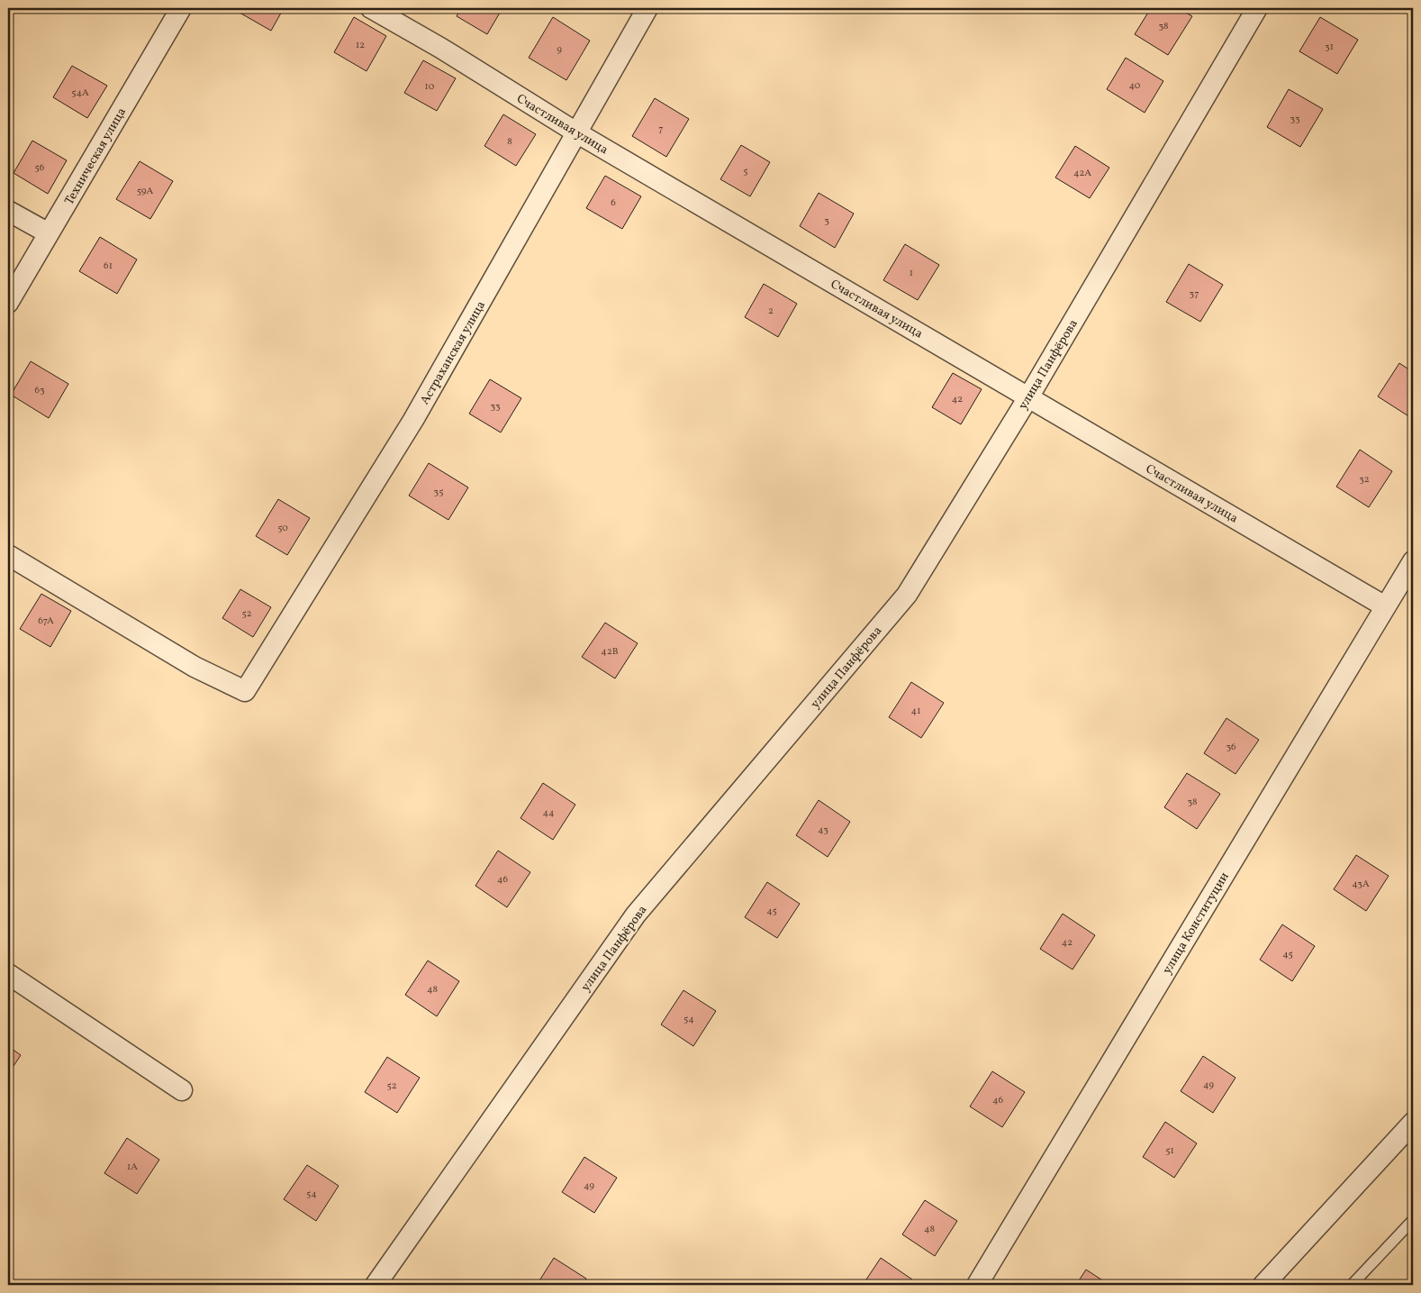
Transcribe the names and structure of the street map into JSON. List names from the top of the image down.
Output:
{
  "streets": {
    "street": [
      "Счастливая улица",
      "Техническая улица",
      "Астраханская улица",
      "улица Панфёрова",
      "улица Конституции"
    ]
  },
  "crossings": [
    ["Счастливая улица", "Астраханская улица"],
    ["Счастливая улица", "улица Панфёрова"],
    ["Счастливая улица", "улица Конституции"]
  ],
  "house_numbers": [
    "38",
    "12",
    "31",
    "9",
    "40",
    "10",
    "54А",
    "33",
    "7",
    "8",
    "56",
    "5",
    "42А",
    "59А",
    "6",
    "3",
    "61",
    "1",
    "37",
    "2",
    "63",
    "42",
    "33",
    "32",
    "35",
    "50",
    "52",
    "67А",
    "42В",
    "41",
    "36",
    "38",
    "44",
    "43",
    "46",
    "43А",
    "45",
    "42",
    "45",
    "48",
    "54",
    "49",
    "52",
    "46",
    "51",
    "1А",
    "49",
    "54",
    "48"
  ]
}
